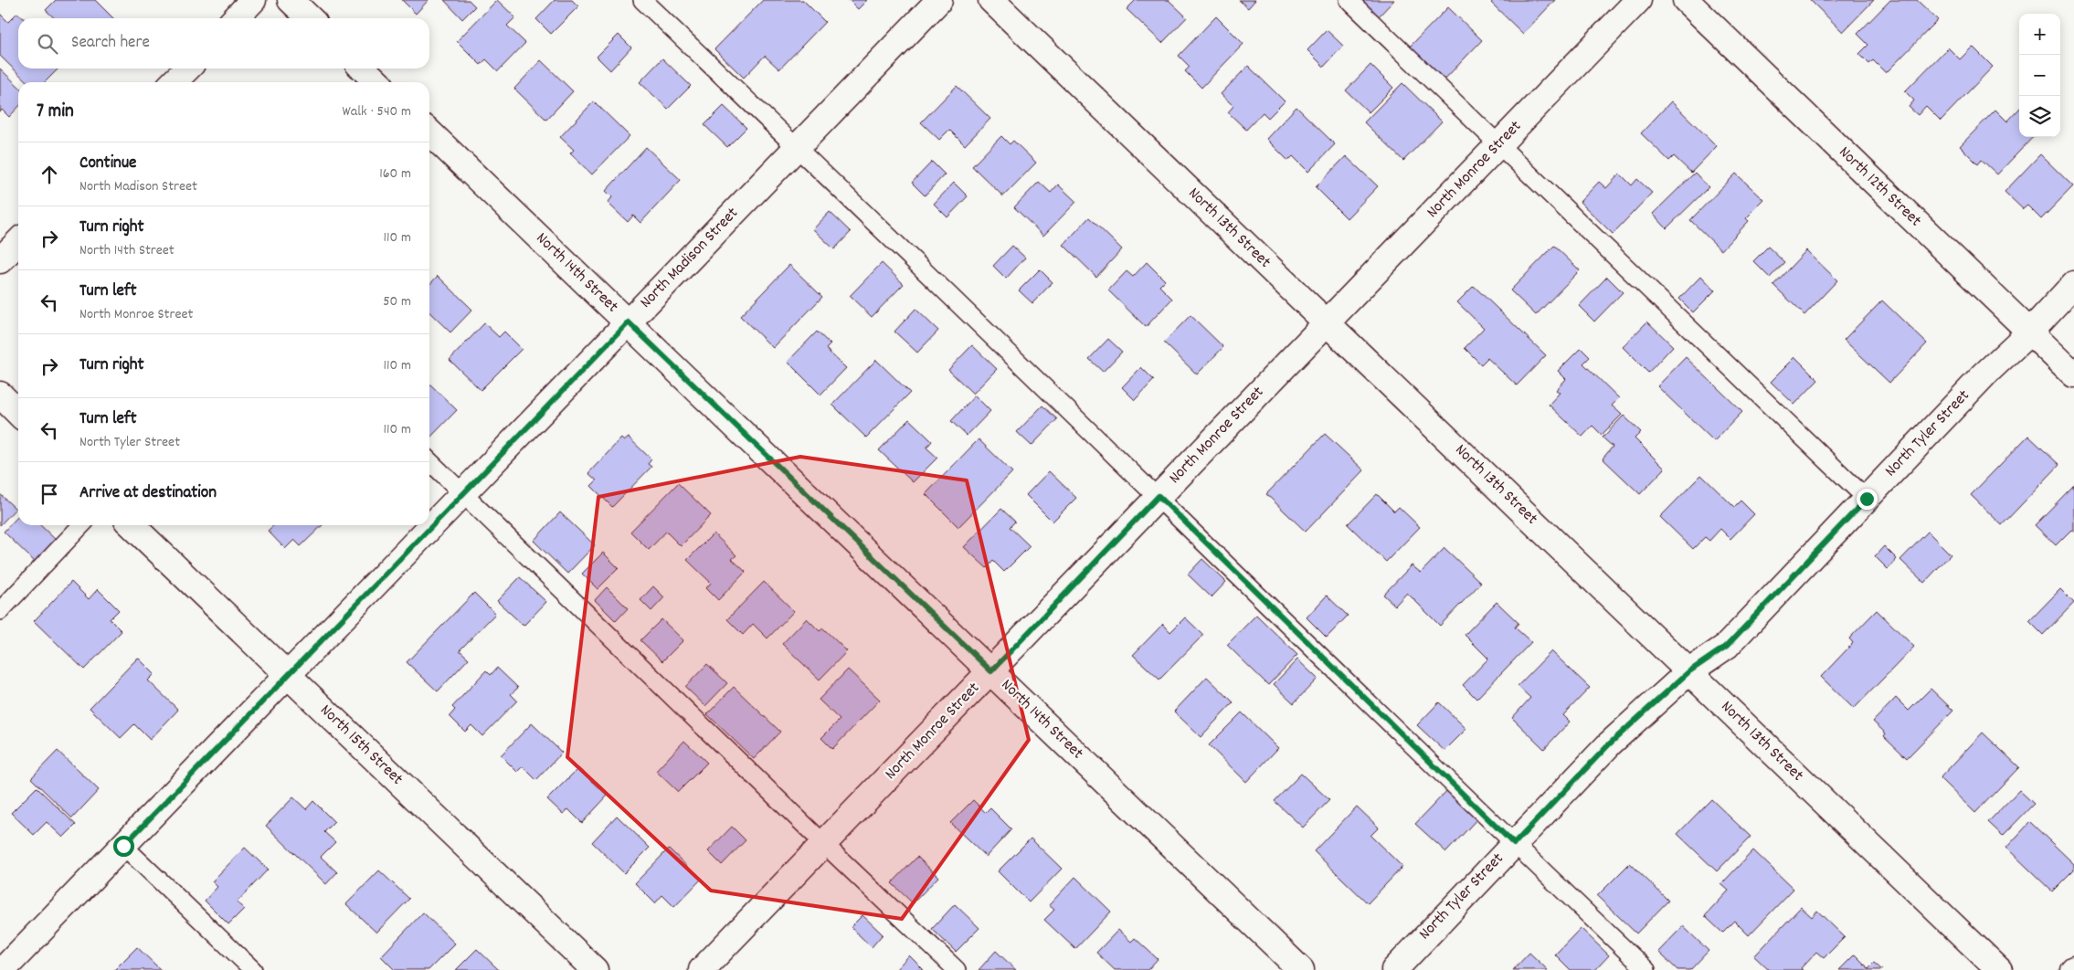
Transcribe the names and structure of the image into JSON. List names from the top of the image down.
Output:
{
  "streets": {
    "street": [
      "North Monroe Street",
      "North 12th Street",
      "North 13th Street",
      "North Madison Street",
      "North 14th Street",
      "North Tyler Street",
      "North 15th Street"
    ]
  },
  "crossings": [
    ["North Monroe Street", "North 13th Street"],
    ["North Monroe Street", "North 14th Street"],
    ["North 12th Street", "North Tyler Street"],
    ["North 13th Street", "North Tyler Street"],
    ["North Madison Street", "North 14th Street"],
    ["North Madison Street", "North 15th Street"]
  ],
  "page": {
    "map_buttons": ["+", "−"],
    "search": "Search here",
    "heading": ["7 min", "Walk · 540 m"],
    "list": [
      ["Continue", "North Madison Street", "160 m"],
      ["Turn right", "North 14th Street", "110 m"],
      ["Turn left", "North Monroe Street", "50 m"],
      ["Turn right", "110 m"],
      ["Turn left", "North Tyler Street", "110 m"],
      "Arrive at destination"
    ]
  }
}
